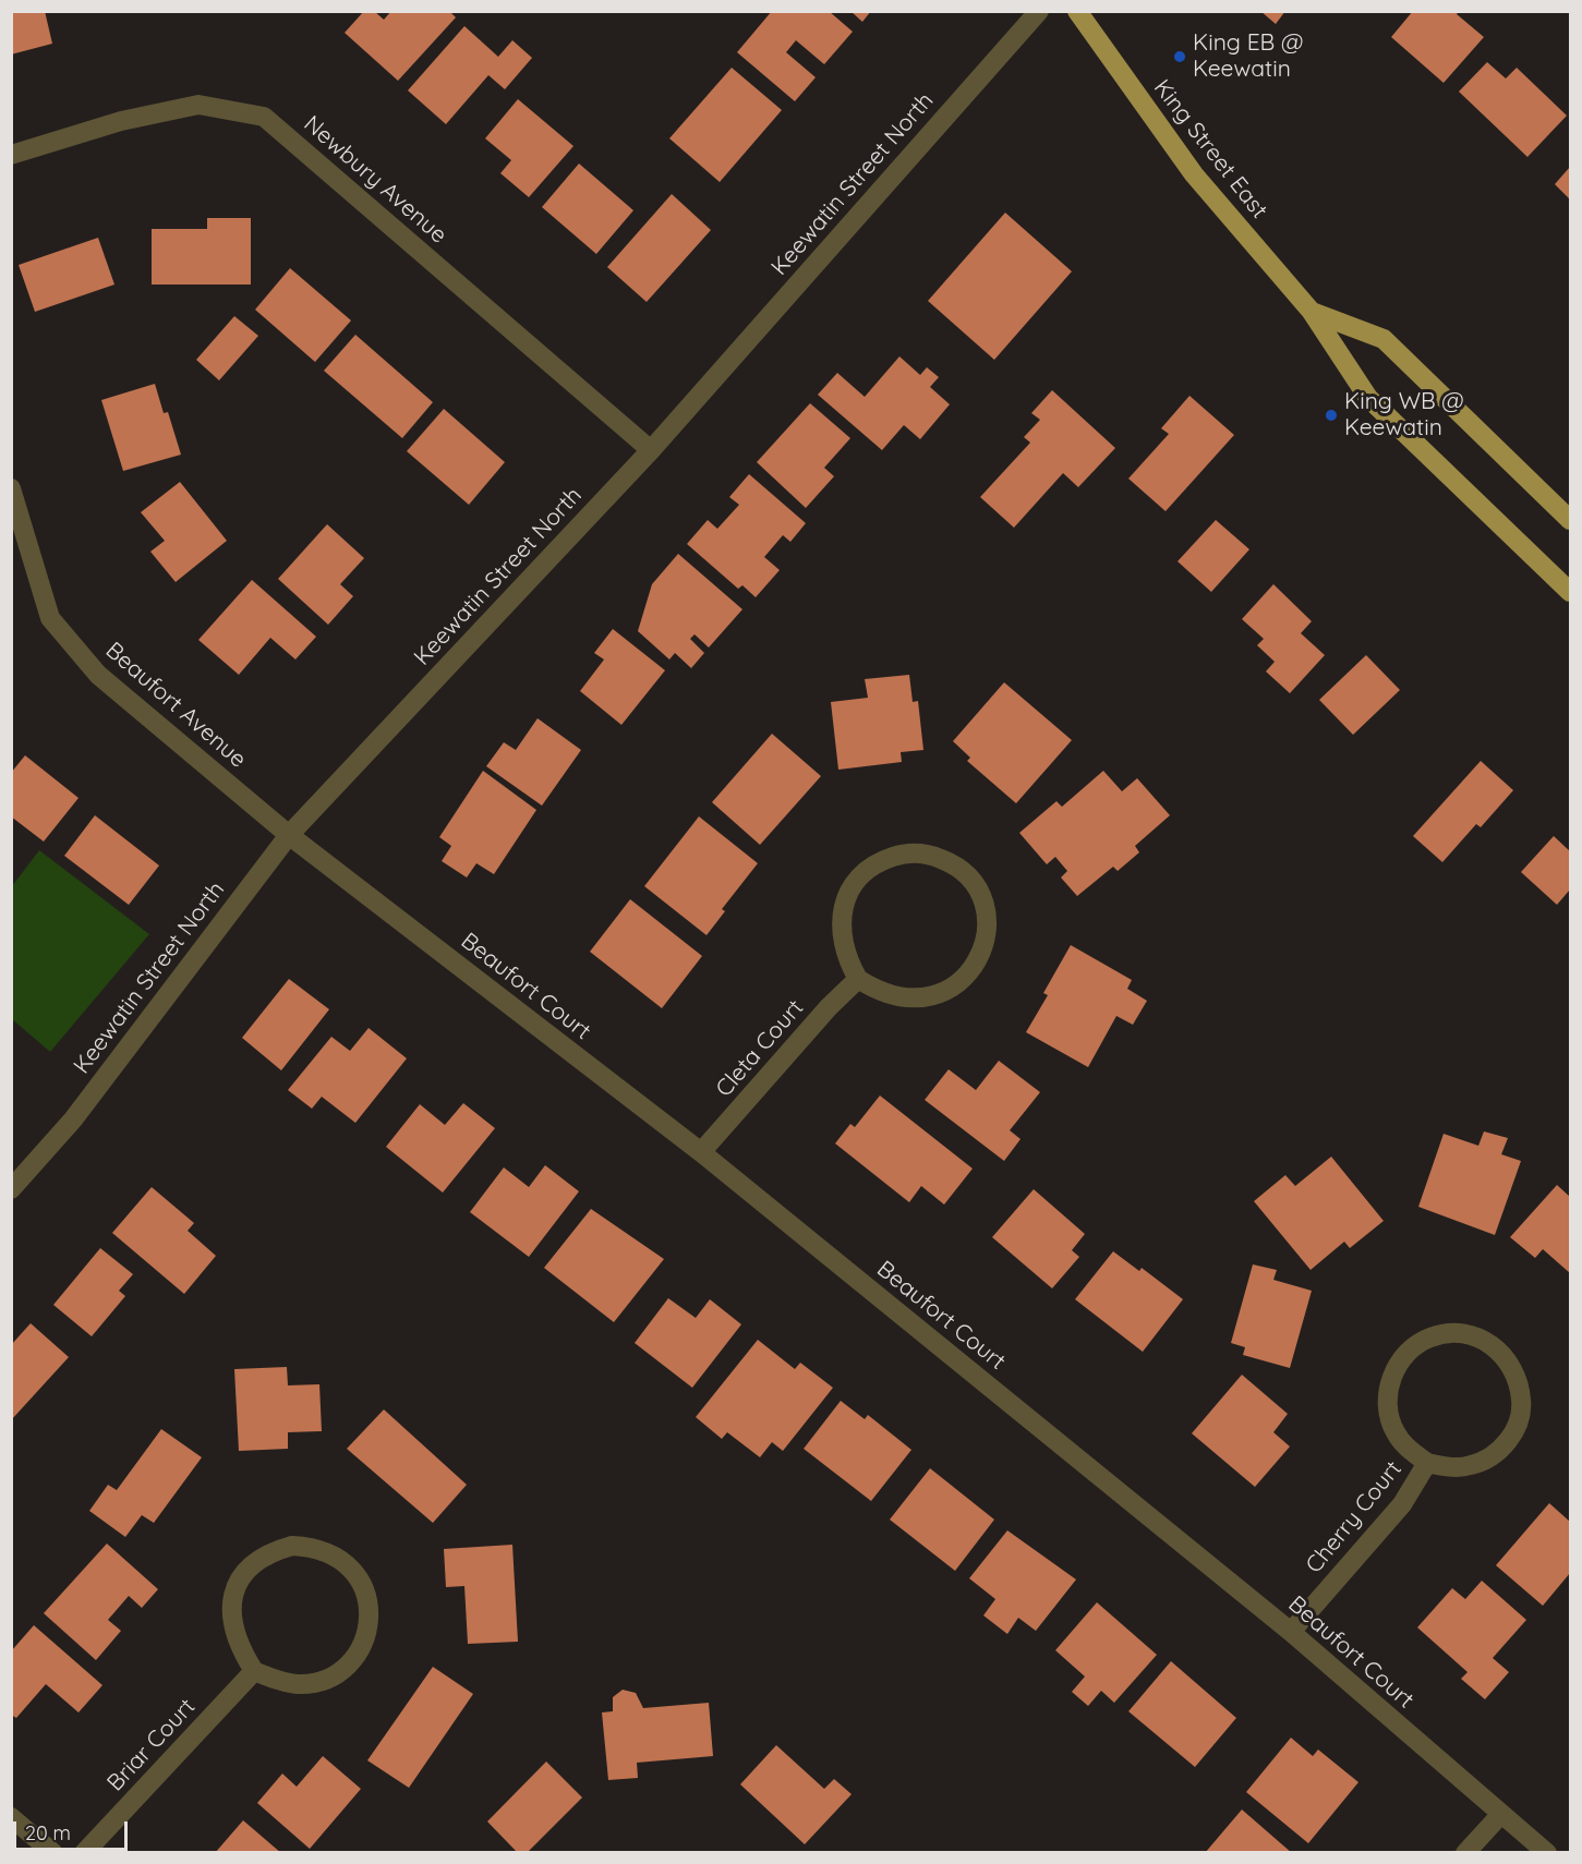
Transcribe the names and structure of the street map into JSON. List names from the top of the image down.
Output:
{
  "streets": {
    "main road": ["King Street East"],
    "street": [
      "Newbury Avenue",
      "Keewatin Street North",
      "Beaufort Avenue",
      "Beaufort Court",
      "Cleta Court",
      "Cherry Court",
      "Briar Court"
    ]
  },
  "crossings": [
    ["Newbury Avenue", "Keewatin Street North"],
    ["Keewatin Street North", "Beaufort Avenue"],
    ["Keewatin Street North", "Beaufort Court"],
    ["Beaufort Avenue", "Beaufort Court"],
    ["Beaufort Court", "Cleta Court"],
    ["Beaufort Court", "Cherry Court"]
  ],
  "places": ["King EB @ Keewatin", "King WB @ Keewatin"],
  "scale_bar": "20 m"
}
